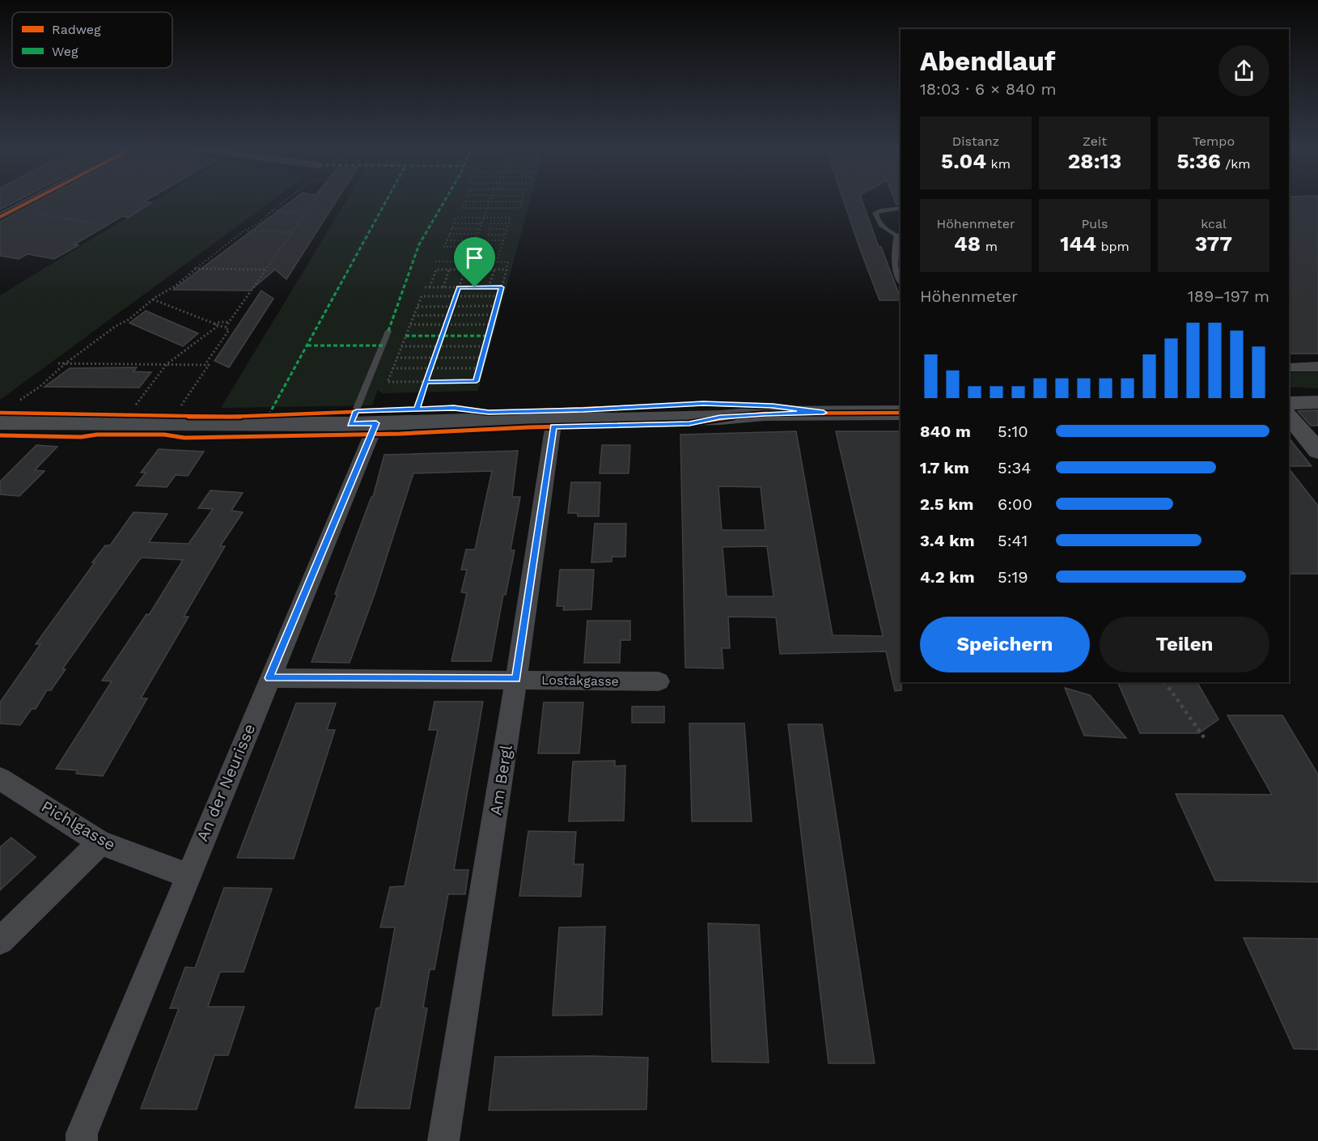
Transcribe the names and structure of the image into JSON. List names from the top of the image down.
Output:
{
  "streets": {
    "street": [
      "Lostakgasse",
      "Am Bergl",
      "An der Neurisse",
      "Pichlgasse"
    ]
  },
  "crossings": [
    ["Lostakgasse", "Am Bergl"],
    ["Lostakgasse", "An der Neurisse"],
    ["An der Neurisse", "Pichlgasse"]
  ],
  "legend": ["Radweg", "Weg"],
  "page": {
    "heading": ["Abendlauf", "18:03 · 6 × 840 m"],
    "stats": [
      ["Distanz", "5.04 km"],
      ["Zeit", "28:13"],
      ["Tempo", "5:36 /km"],
      ["Höhenmeter", "48 m"],
      ["Puls", "144 bpm"],
      ["kcal", "377"]
    ],
    "chart": ["Höhenmeter", "189–197 m"],
    "list": [
      {
        "name": "840 m",
        "note": "5:10"
      },
      {
        "name": "1.7 km",
        "note": "5:34"
      },
      {
        "name": "2.5 km",
        "note": "6:00"
      },
      {
        "name": "3.4 km",
        "note": "5:41"
      },
      {
        "name": "4.2 km",
        "note": "5:19"
      }
    ],
    "buttons": ["Speichern", "Teilen"]
  }
}
